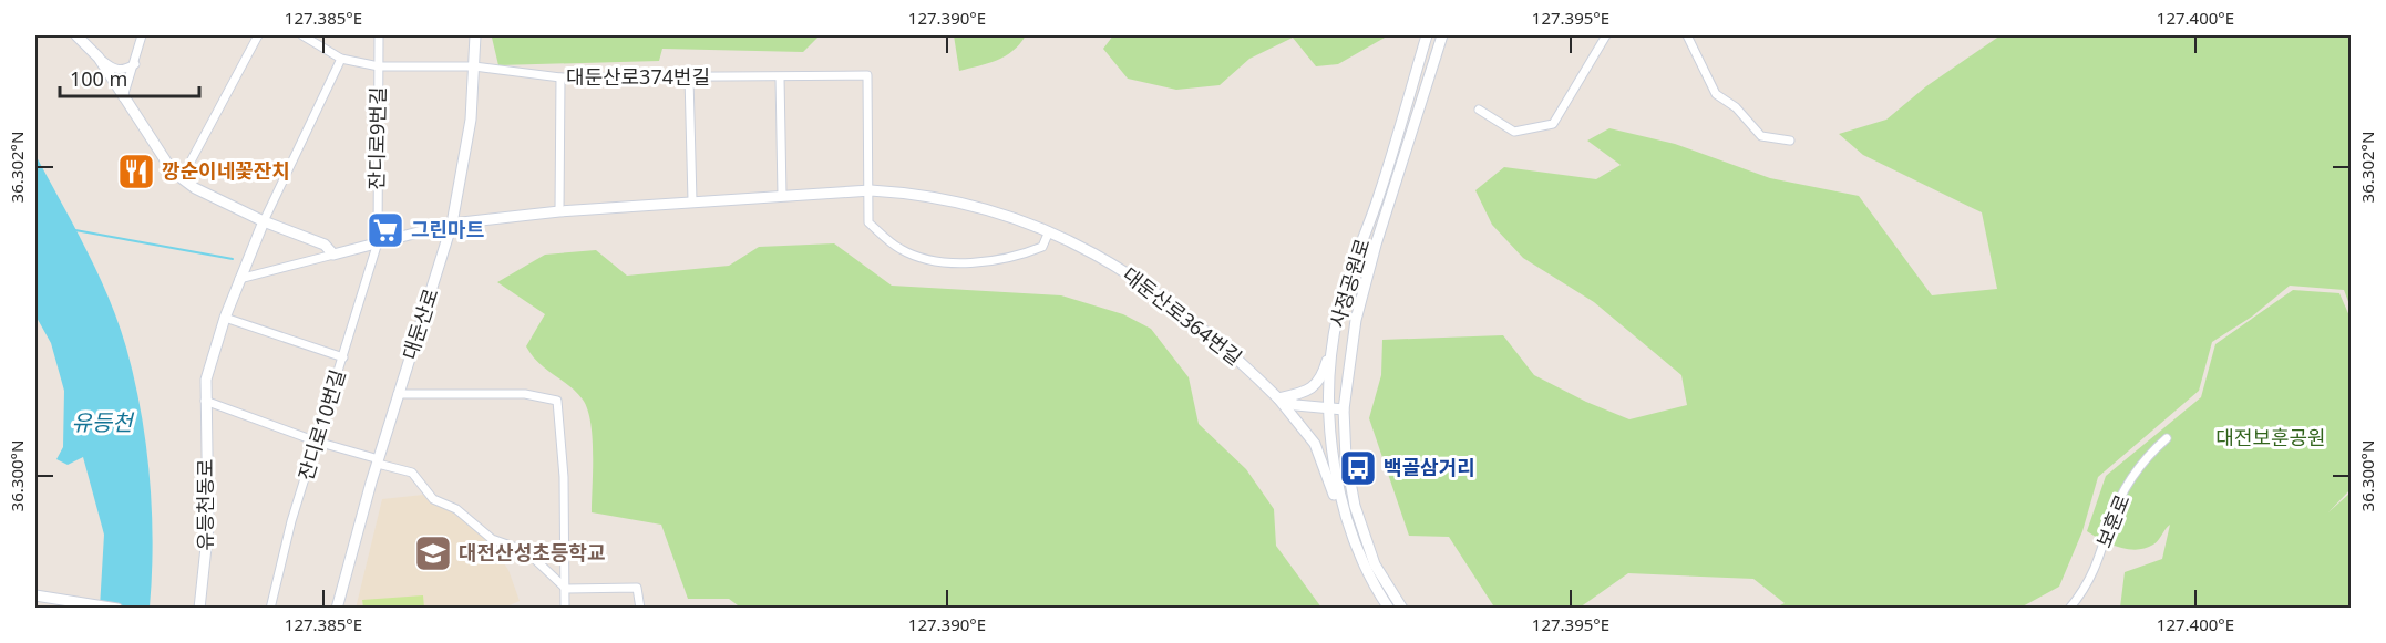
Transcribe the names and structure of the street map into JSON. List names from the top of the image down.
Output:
{
  "streets": {
    "main road": [
      "사정공원로",
      "대둔산로364번길",
      "대둔산로",
      "유등천동로"
    ],
    "street": [
      "대둔산로374번길",
      "잔디로9번길",
      "잔디로10번길",
      "보훈로"
    ]
  },
  "crossings": [
    ["대둔산로374번길", "잔디로9번길"],
    ["대둔산로374번길", "대둔산로364번길"],
    ["대둔산로374번길", "대둔산로"],
    ["잔디로9번길", "대둔산로364번길"],
    ["잔디로9번길", "잔디로10번길"],
    ["사정공원로", "대둔산로364번길"],
    ["대둔산로364번길", "대둔산로"],
    ["대둔산로364번길", "잔디로10번길"]
  ],
  "water": ["유등천"],
  "parks": ["대전보훈공원"],
  "places": {
    "restaurant": ["깡순이네꽃잔치"],
    "supermarket": ["그린마트"],
    "bus stop": ["백골삼거리"],
    "school or university": ["대전산성초등학교"]
  },
  "scale_bar": "100 m",
  "coordinates": [
    "127.385°E",
    "127.390°E",
    "127.395°E",
    "127.400°E",
    "36.302°N",
    "36.300°N"
  ]
}
